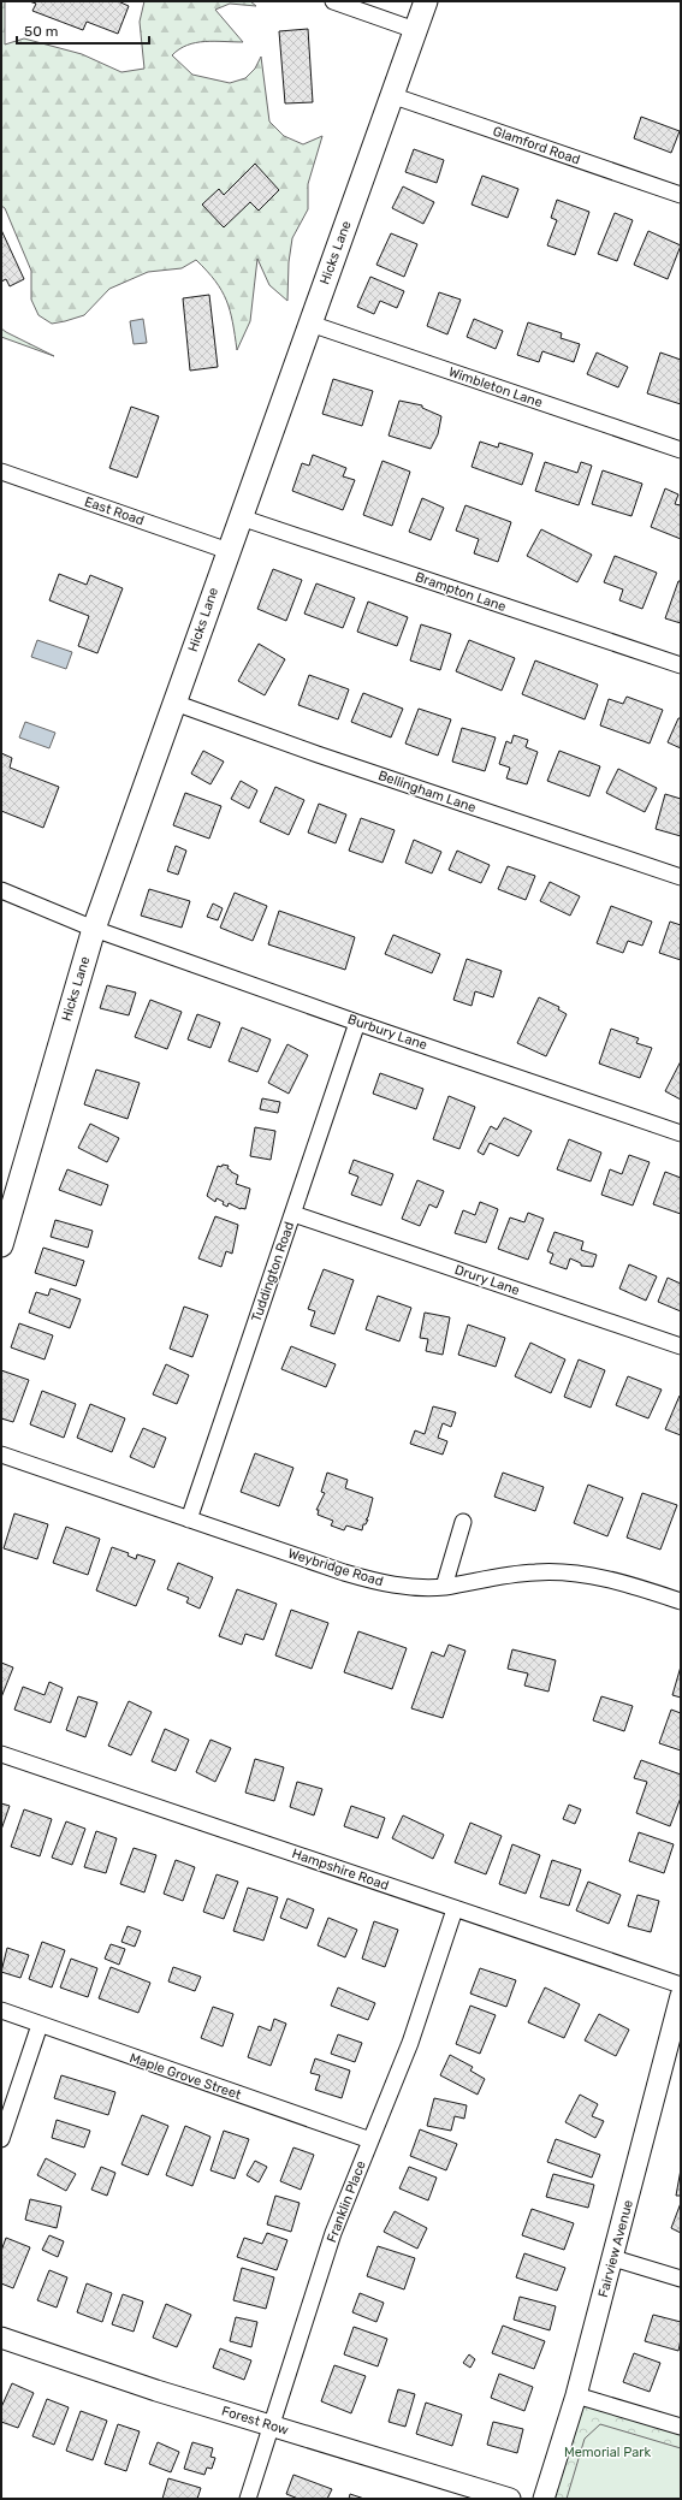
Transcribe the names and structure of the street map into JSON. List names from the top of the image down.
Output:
{
  "streets": {
    "main road": ["Hicks Lane"],
    "street": [
      "Glamford Road",
      "Wimbleton Lane",
      "East Road",
      "Brampton Lane",
      "Bellingham Lane",
      "Burbury Lane",
      "Tuddington Road",
      "Drury Lane",
      "Weybridge Road",
      "Hampshire Road",
      "Maple Grove Street",
      "Franklin Place",
      "Fairview Avenue",
      "Forest Row"
    ]
  },
  "crossings": [
    ["Glamford Road", "Hicks Lane"],
    ["Hicks Lane", "Wimbleton Lane"],
    ["Hicks Lane", "East Road"],
    ["Hicks Lane", "Brampton Lane"],
    ["Hicks Lane", "Bellingham Lane"],
    ["Hicks Lane", "Burbury Lane"],
    ["Burbury Lane", "Tuddington Road"],
    ["Tuddington Road", "Drury Lane"],
    ["Tuddington Road", "Weybridge Road"],
    ["Hampshire Road", "Franklin Place"],
    ["Maple Grove Street", "Franklin Place"],
    ["Franklin Place", "Forest Row"]
  ],
  "parks": ["Memorial Park"],
  "scale_bar": "50 m"
}
